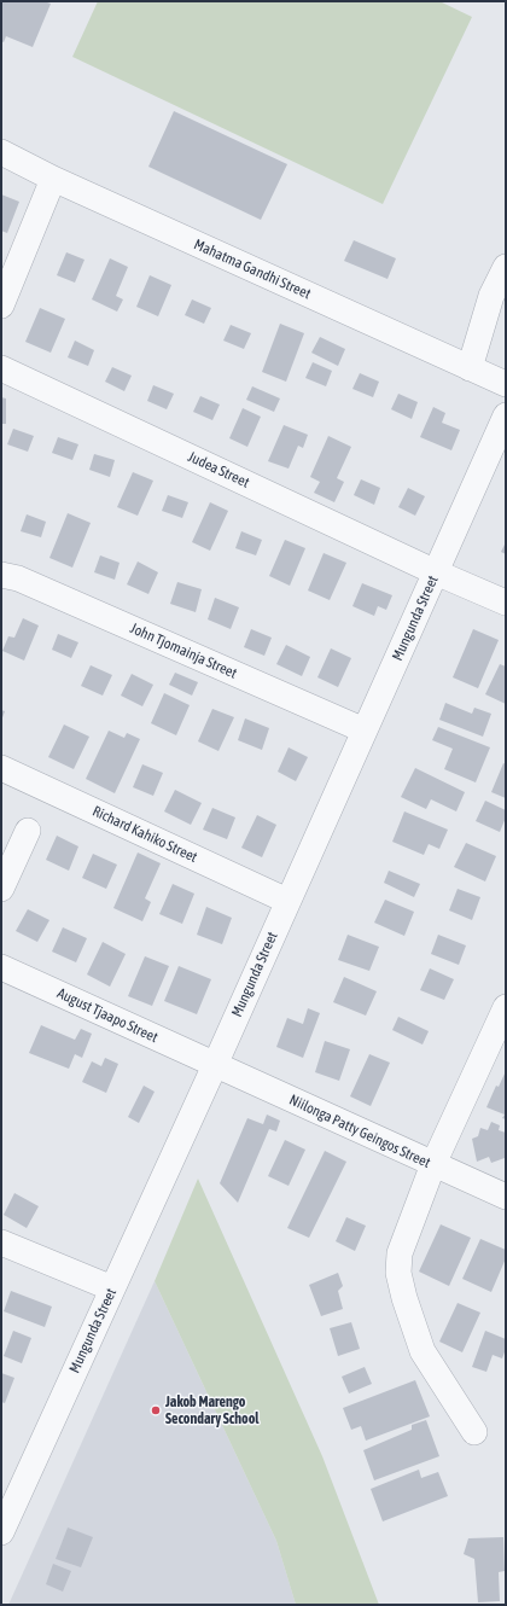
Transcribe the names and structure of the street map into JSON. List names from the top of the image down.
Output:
{
  "streets": {
    "street": [
      "Mahatma Gandhi Street",
      "Judea Street",
      "Mungunda Street",
      "John Tjomainja Street",
      "Richard Kahiko Street",
      "August Tjaapo Street",
      "Niilonga Patty Geingos Street"
    ]
  },
  "crossings": [
    ["Judea Street", "Mungunda Street"],
    ["Mungunda Street", "John Tjomainja Street"],
    ["Mungunda Street", "Richard Kahiko Street"],
    ["Mungunda Street", "August Tjaapo Street"],
    ["Mungunda Street", "Niilonga Patty Geingos Street"],
    ["August Tjaapo Street", "Niilonga Patty Geingos Street"]
  ],
  "places": ["Jakob Marengo Secondary School"]
}
